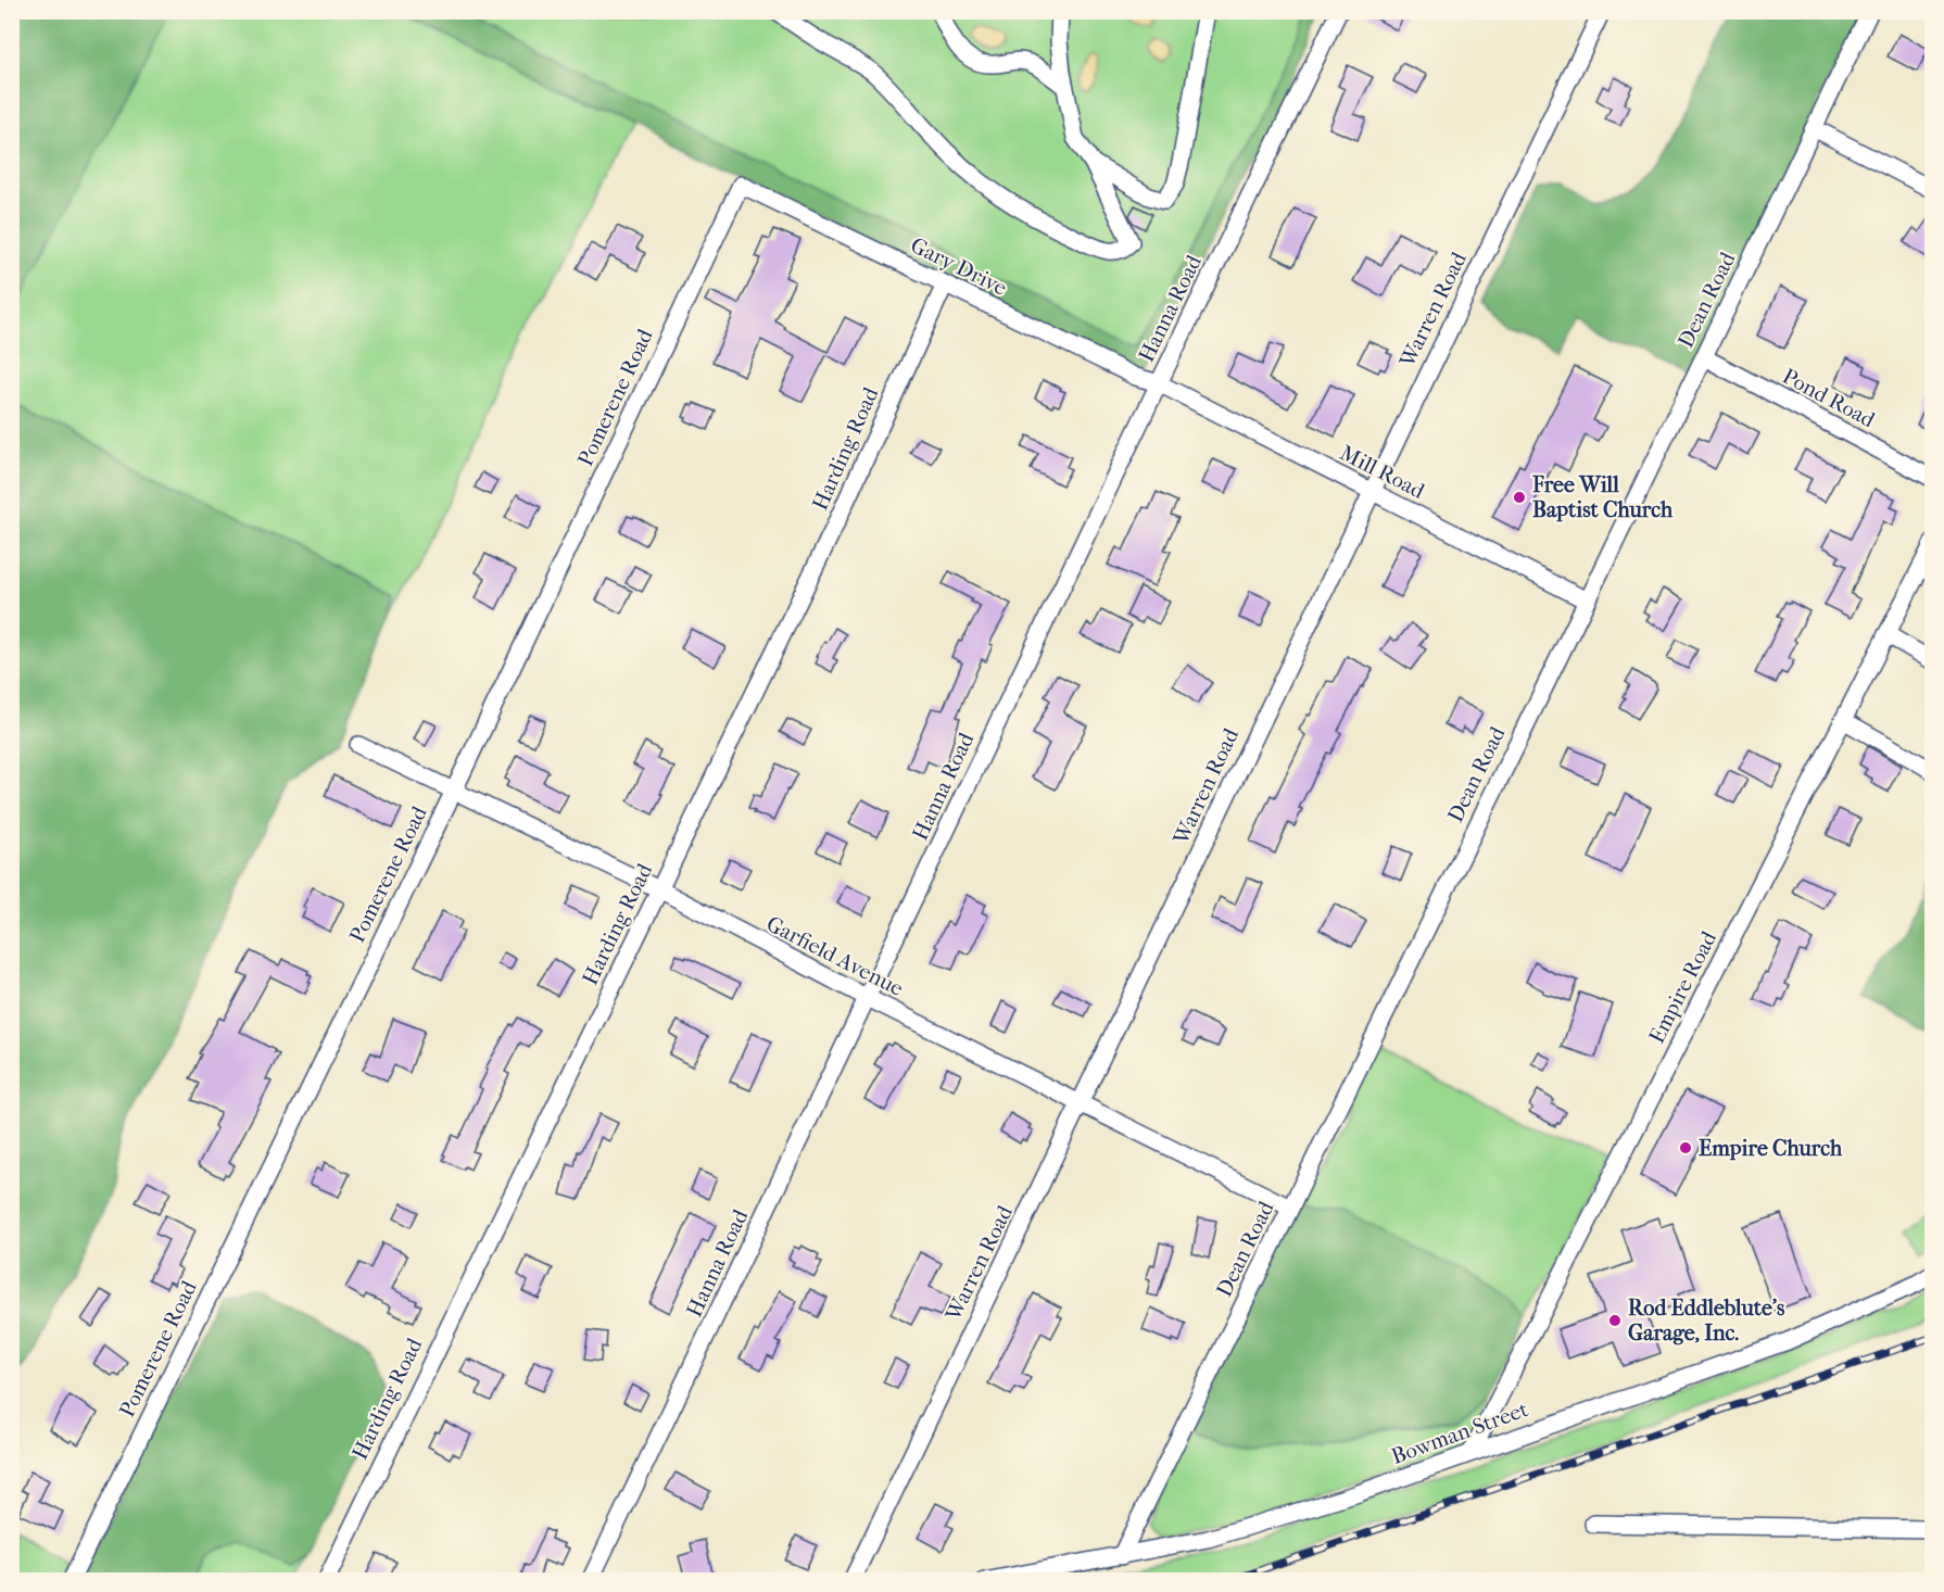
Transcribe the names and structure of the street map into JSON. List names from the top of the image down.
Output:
{
  "streets": {
    "street": [
      "Gary Drive",
      "Dean Road",
      "Hanna Road",
      "Warren Road",
      "Pomerene Road",
      "Pond Road",
      "Harding Road",
      "Mill Road",
      "Garfield Avenue",
      "Empire Road",
      "Bowman Street"
    ]
  },
  "crossings": [
    ["Gary Drive", "Hanna Road"],
    ["Gary Drive", "Pomerene Road"],
    ["Gary Drive", "Harding Road"],
    ["Gary Drive", "Mill Road"],
    ["Dean Road", "Pond Road"],
    ["Dean Road", "Mill Road"],
    ["Dean Road", "Garfield Avenue"],
    ["Dean Road", "Bowman Street"],
    ["Hanna Road", "Mill Road"],
    ["Hanna Road", "Garfield Avenue"],
    ["Warren Road", "Mill Road"],
    ["Warren Road", "Garfield Avenue"],
    ["Pomerene Road", "Garfield Avenue"],
    ["Harding Road", "Garfield Avenue"],
    ["Empire Road", "Bowman Street"]
  ],
  "places": ["Free Will Baptist Church", "Empire Church", "Rod Eddleblute's Garage, Inc."]
}
